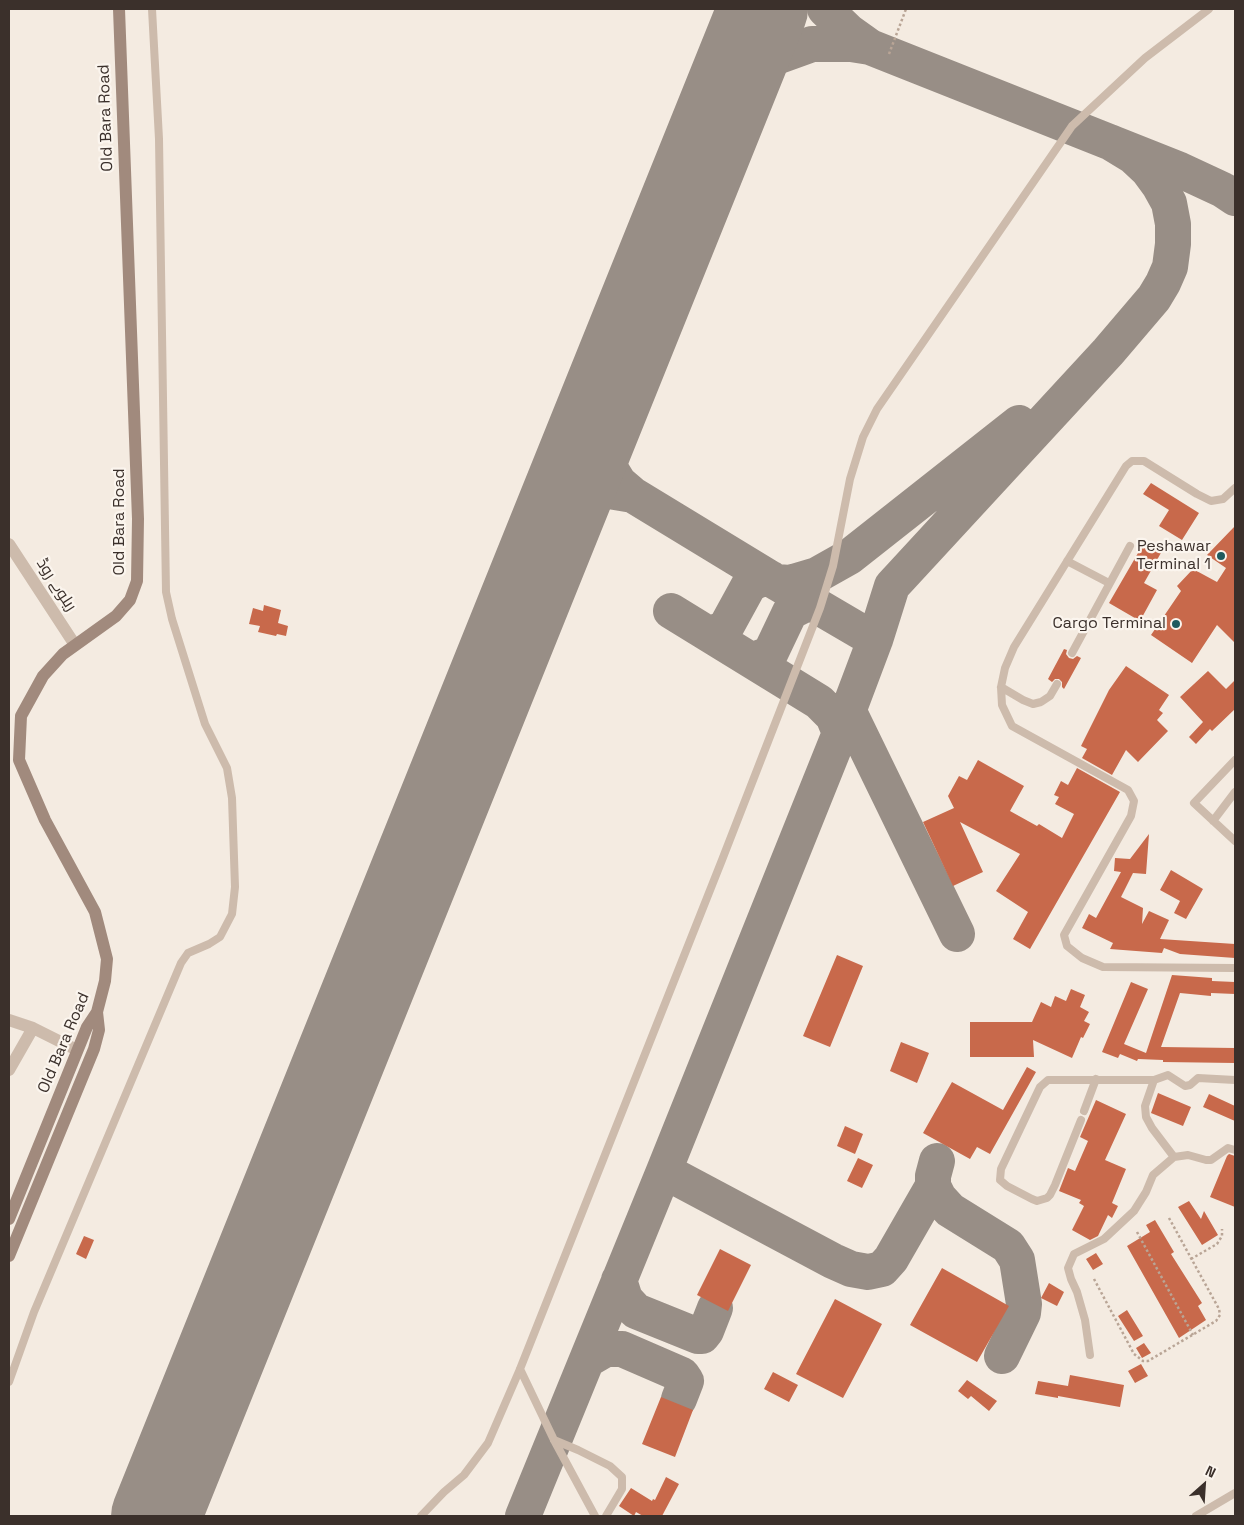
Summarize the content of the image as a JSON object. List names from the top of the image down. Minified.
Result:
{"streets":{"street":["Old Bara Road","ریلوے روڈ"]},"crossings":[["Old Bara Road","ریلوے روڈ"]],"places":["Peshawar Terminal 1","Cargo Terminal"],"north":"top right"}
